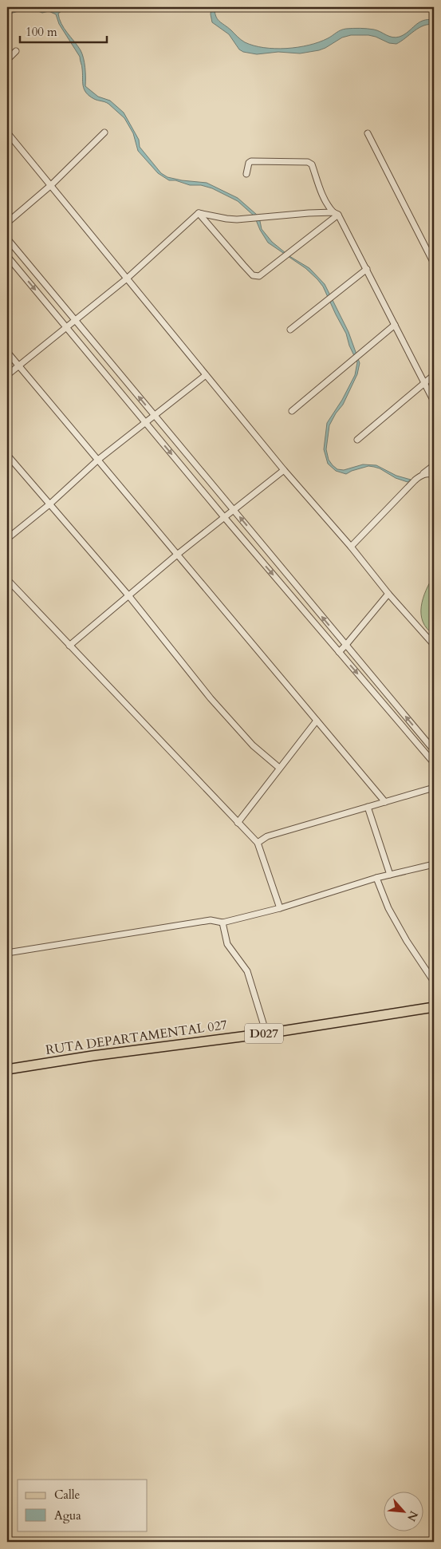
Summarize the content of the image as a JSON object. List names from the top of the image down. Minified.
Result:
{"streets":{"main road":["D027","RUTA DEPARTAMENTAL 027"]},"legend":["Calle","Agua"],"scale_bar":"100 m","north":"bottom right"}
